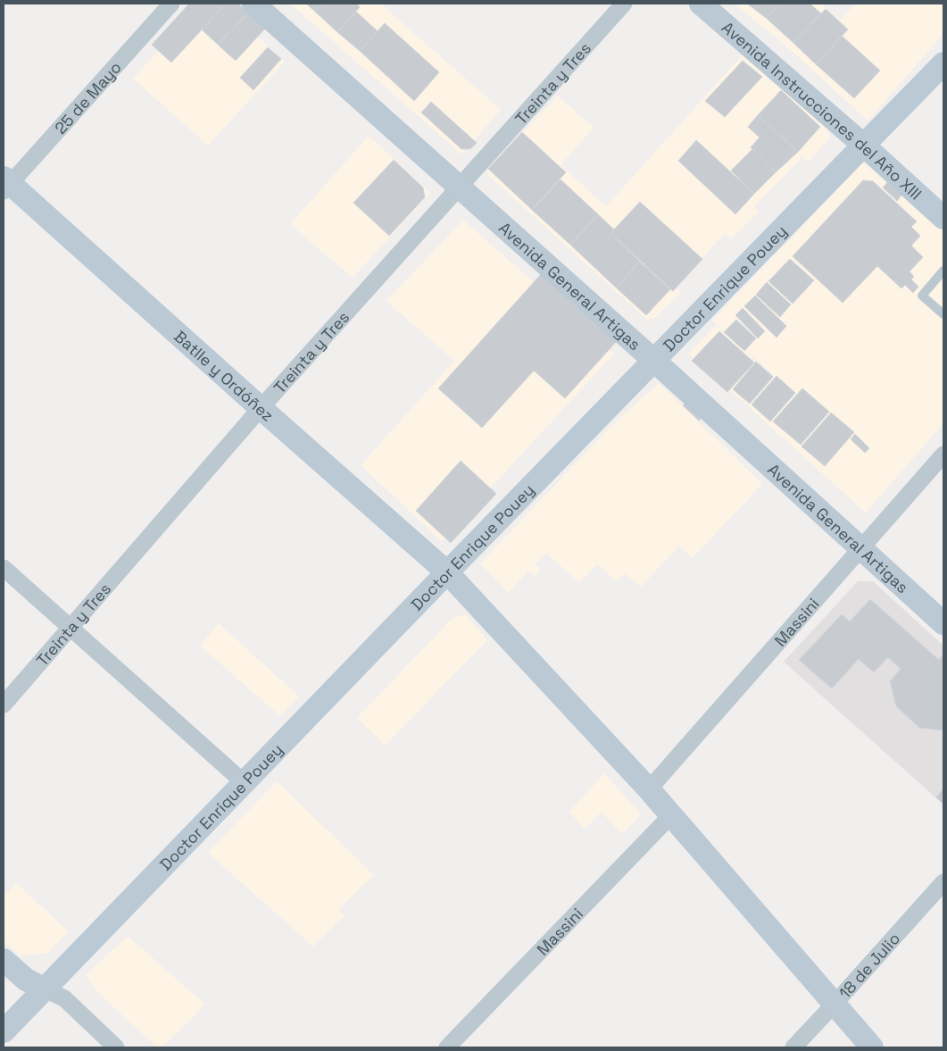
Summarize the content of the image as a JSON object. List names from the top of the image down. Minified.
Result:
{"streets":{"street":["Treinta y Tres","25 de Mayo","Avenida Instrucciones del Año XIII","Avenida General Artigas","Doctor Enrique Pouey","Batlle y Ordóñez","Massini","18 de Julio"]},"crossings":[["Treinta y Tres","Avenida General Artigas"],["Treinta y Tres","Batlle y Ordóñez"],["25 de Mayo","Batlle y Ordóñez"],["Avenida Instrucciones del Año XIII","Doctor Enrique Pouey"],["Avenida General Artigas","Doctor Enrique Pouey"],["Avenida General Artigas","Massini"],["Doctor Enrique Pouey","Batlle y Ordóñez"],["Batlle y Ordóñez","Massini"],["Batlle y Ordóñez","18 de Julio"]]}
